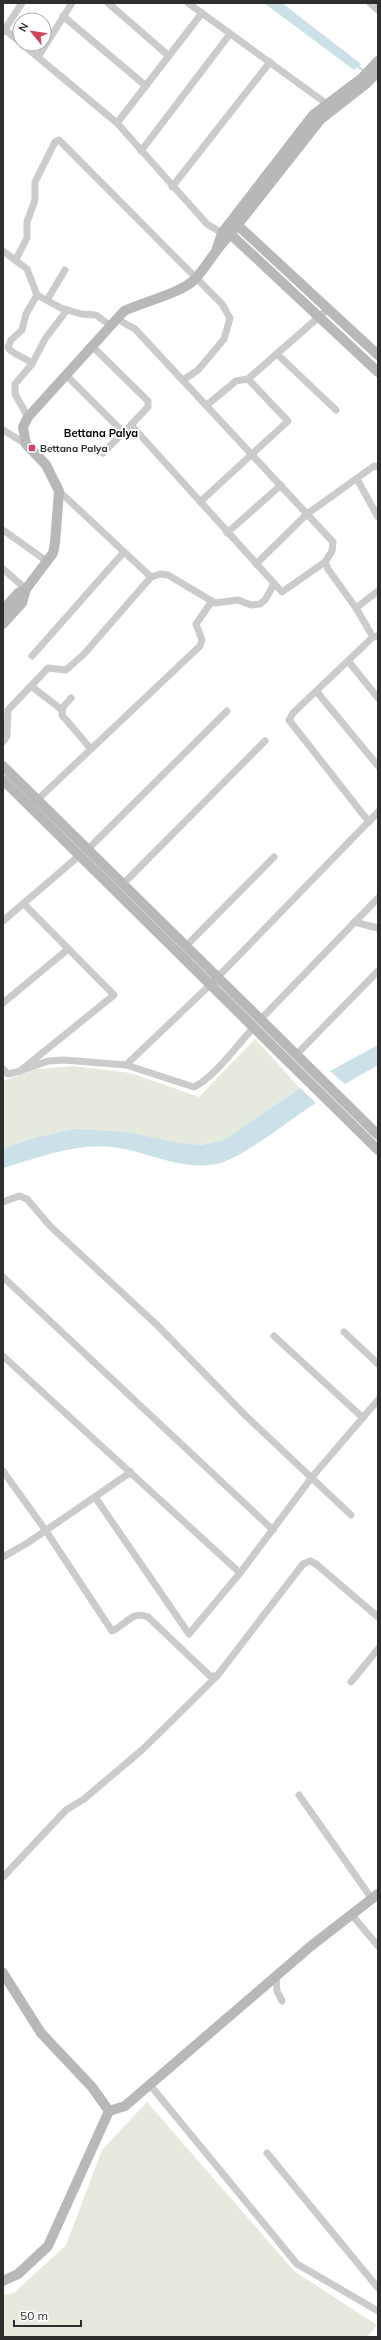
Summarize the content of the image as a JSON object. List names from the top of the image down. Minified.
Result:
{"districts":["Bettana Palya"],"places":{"transit":["Bettana Palya"]},"scale_bar":"50 m","north":"top left"}
